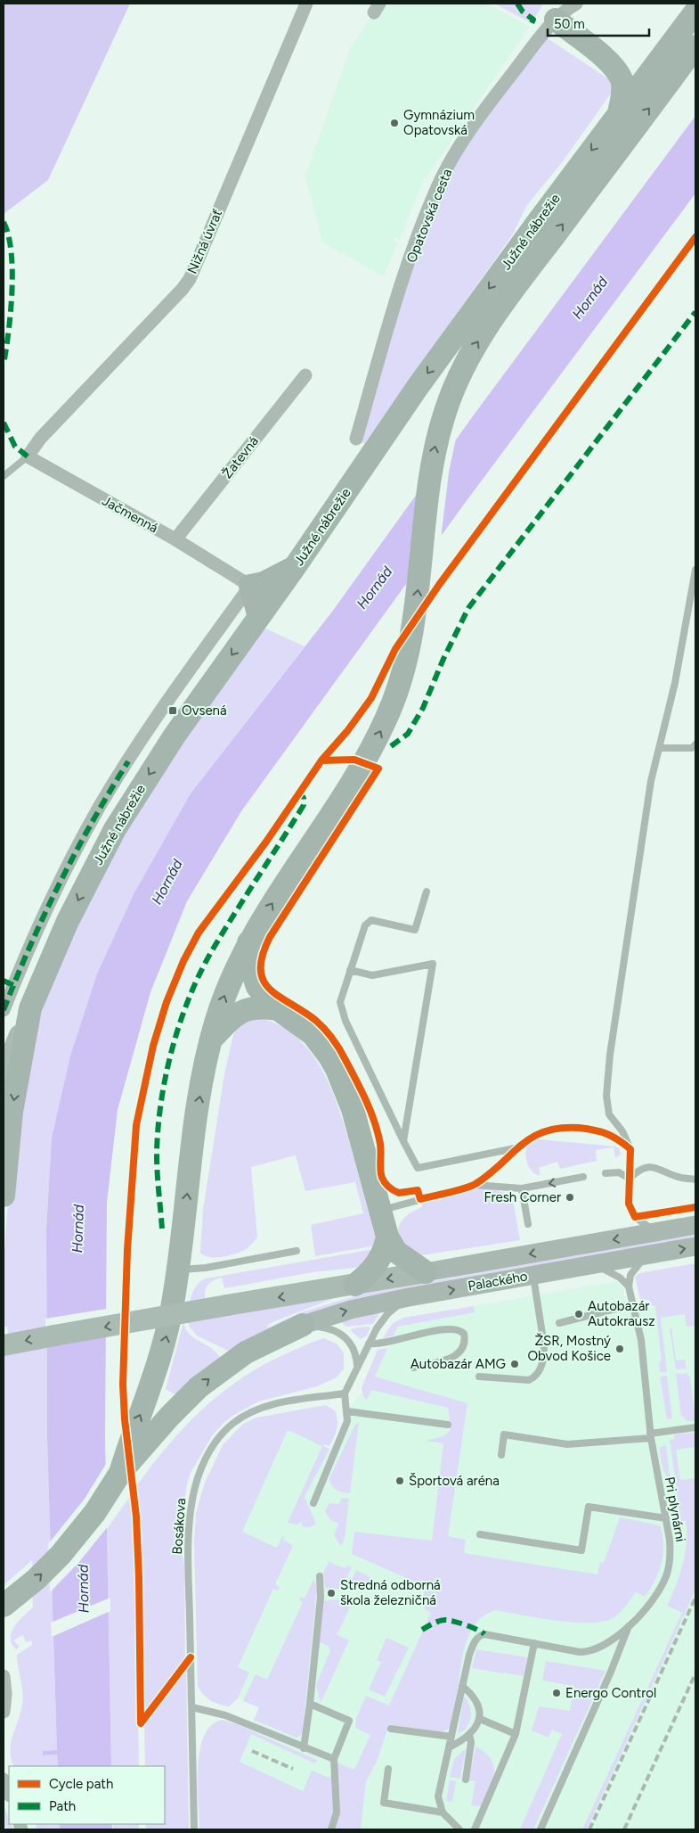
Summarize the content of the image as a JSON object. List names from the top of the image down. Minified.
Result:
{"streets":{"highway":["Južné nábrežie"],"street":["Opatovská cesta","Nižná úvrať","Žatevná","Jačmenná","Palackého"],"lane":["Pri plynárni","Bosákova"]},"crossings":[["Južné nábrežie","Jačmenná"],["Nižná úvrať","Jačmenná"],["Žatevná","Jačmenná"]],"water":["Hornád"],"places":{"other":["Gymnázium Opatovská","Fresh Corner","Autobazár Autokrausz","ŽSR, Mostný Obvod Košice","Autobazár AMG","Športová aréna","Stredná odborná škola železničná","Energo Control"],"transit":["Ovsená"]},"legend":["Cycle path","Path"],"scale_bar":"50 m"}
